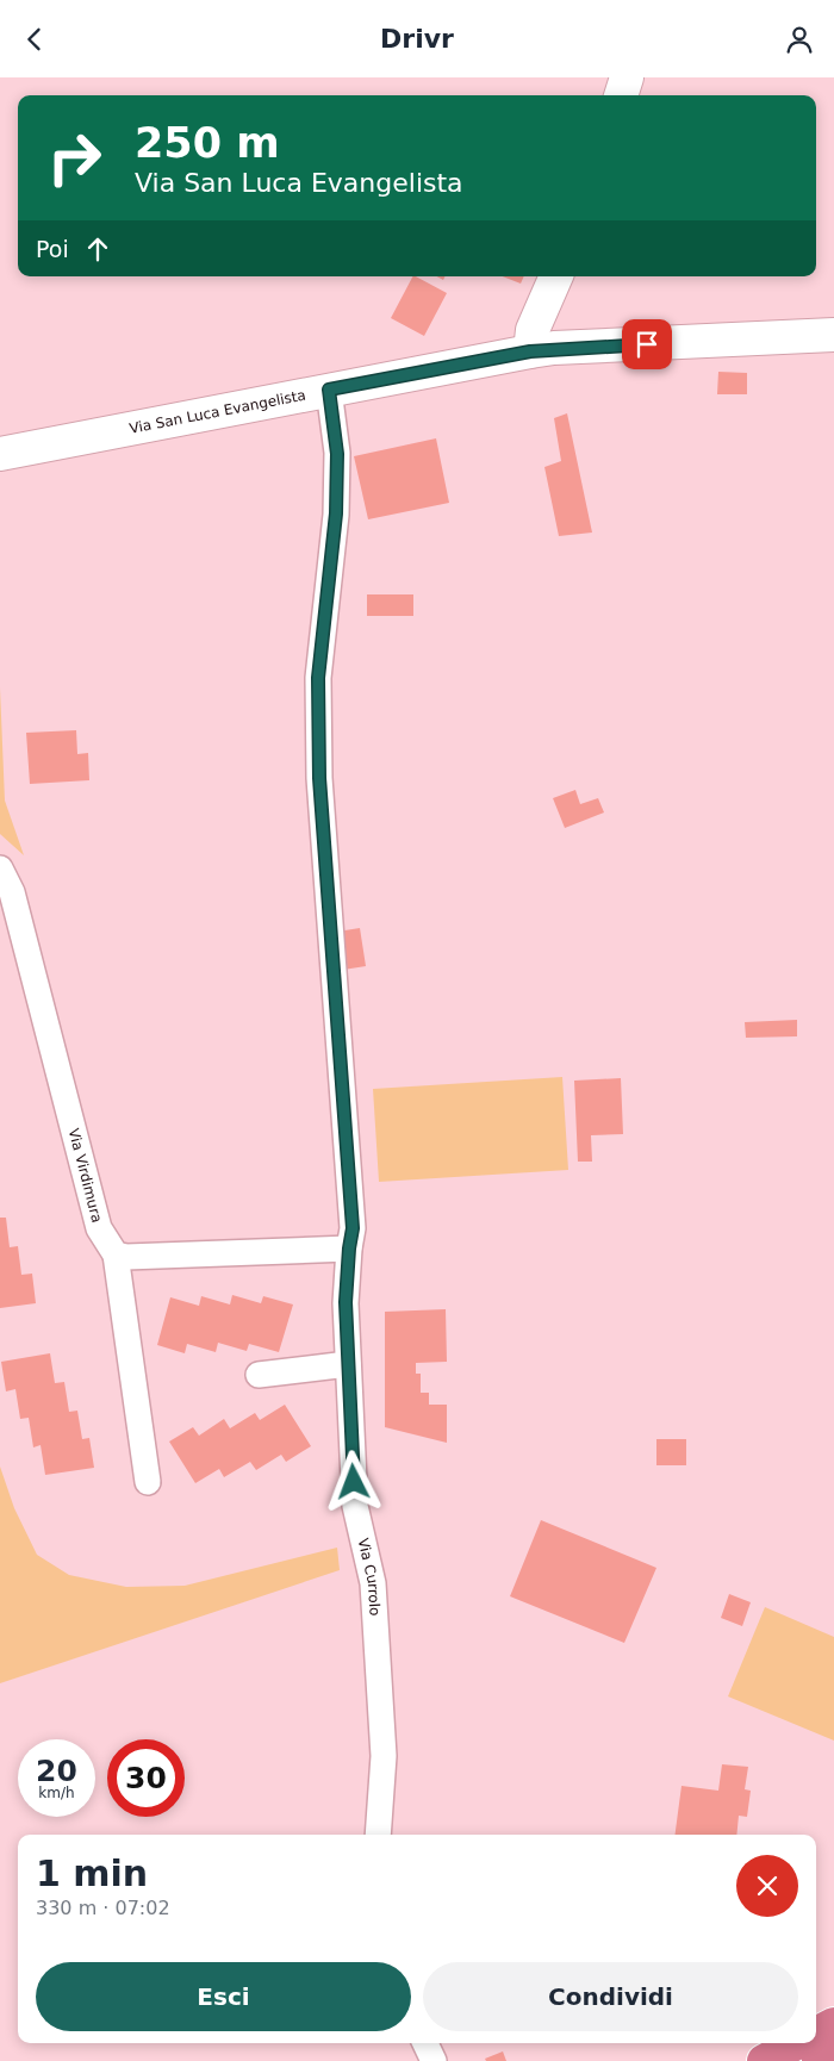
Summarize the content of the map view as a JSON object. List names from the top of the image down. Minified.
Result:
{"streets":{"main road":["Via San Luca Evangelista"],"street":["Via Virdimura","Via Currolo"]},"crossings":[["Via San Luca Evangelista","Via Currolo"]],"page":{"header":"Drivr","turn":["250 m","Via San Luca Evangelista"],"then":"Poi","speed":"20 km/h","limit":"30","heading":["1 min","330 m · 07:02"],"buttons":["Esci","Condividi"]}}
